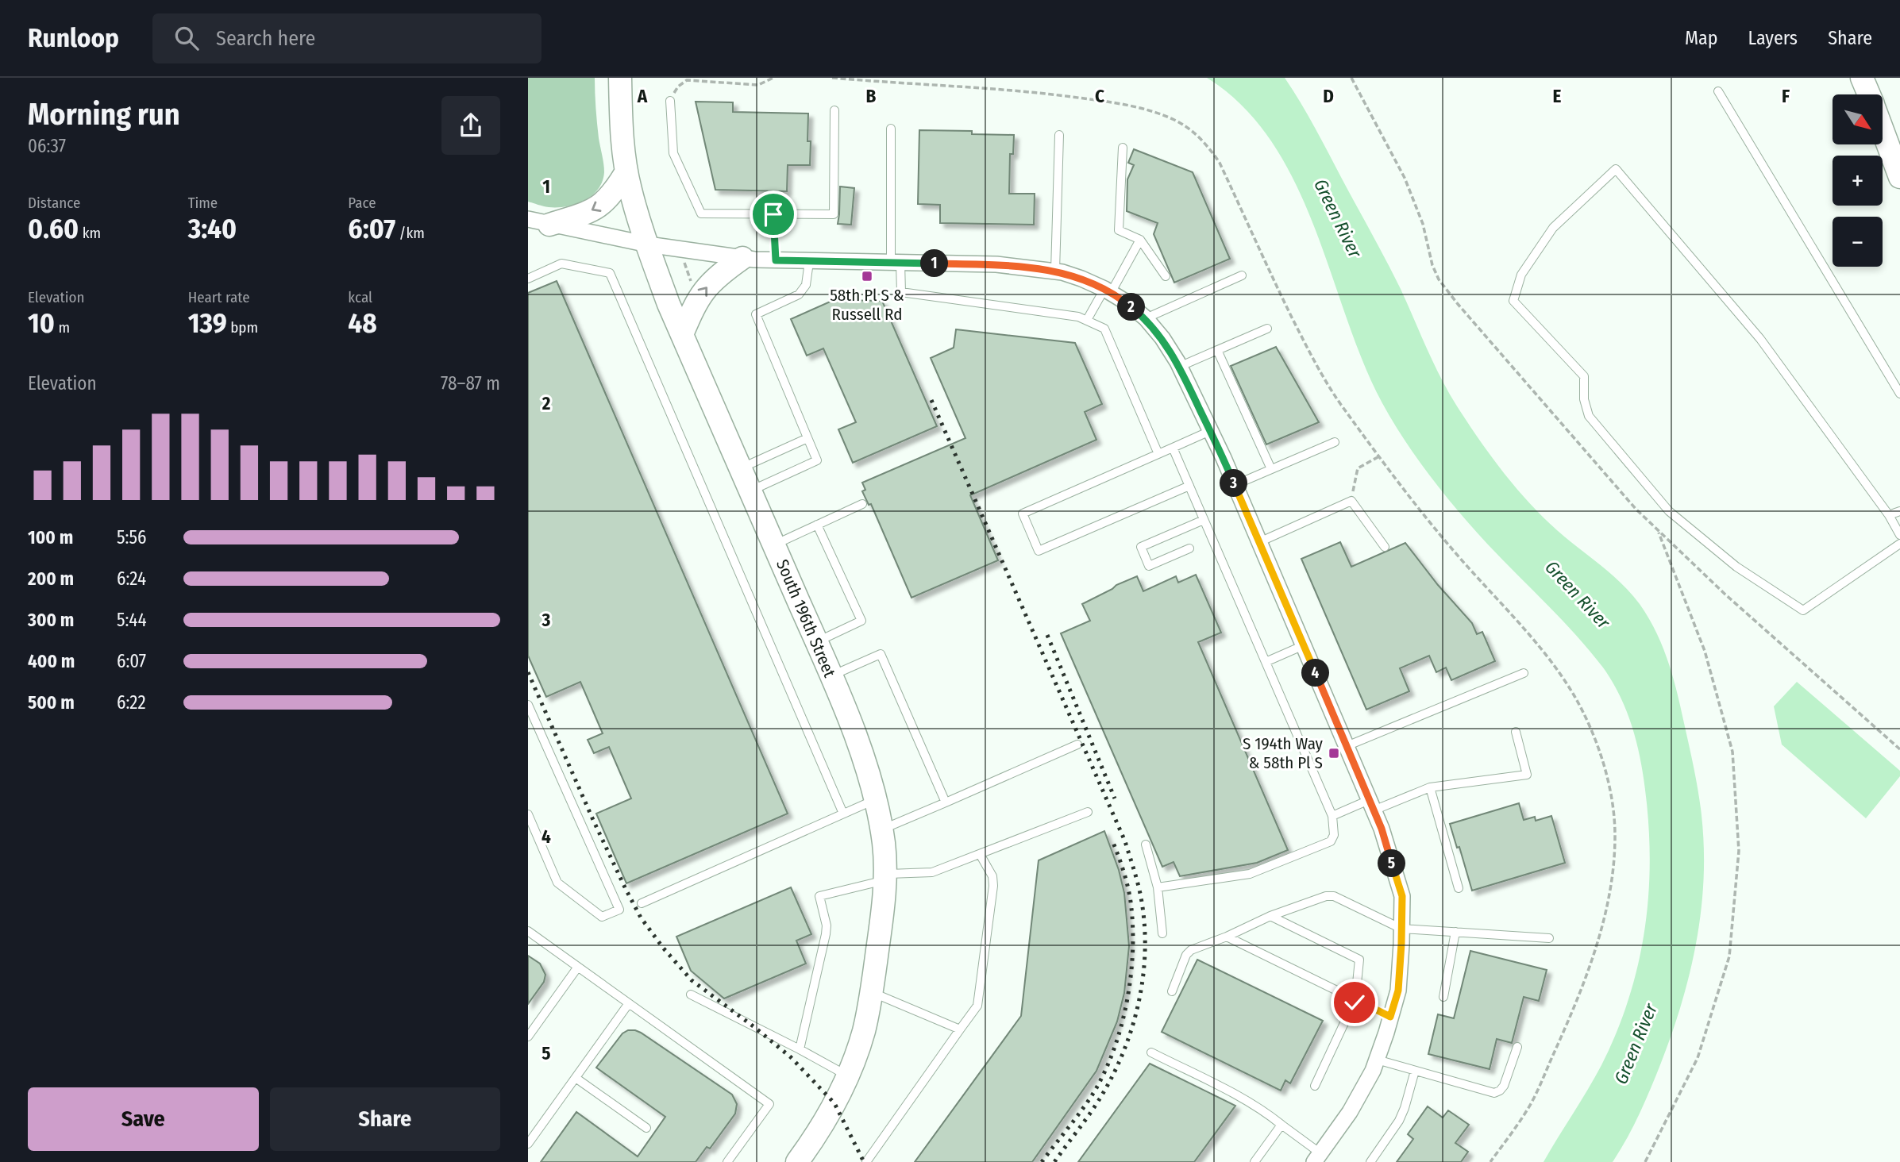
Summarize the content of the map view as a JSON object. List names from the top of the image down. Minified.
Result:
{"streets":{"main road":["South 196th Street"]},"water":["Green River"],"places":{"transit":["58th Pl S & Russell Rd","S 194th Way & 58th Pl S"]},"north":"bottom right","page":{"header":"Runloop","search":"Search here","nav":["Map","Layers","Share"],"heading":["Morning run","06:37"],"map_buttons":["+","−"],"stats":[["Distance","0.60 km"],["Time","3:40"],["Pace","6:07 /km"],["Elevation","10 m"],["Heart rate","139 bpm"],["kcal","48"]],"pins":["1","2","3","4","5"],"chart":["Elevation","78–87 m"],"list":[{"name":"100 m","note":"5:56"},{"name":"200 m","note":"6:24"},{"name":"300 m","note":"5:44"},{"name":"400 m","note":"6:07"},{"name":"500 m","note":"6:22"}],"buttons":["Save","Share"]},"grid":{"columns":["A","B","C","D","E","F"],"rows":["1","2","3","4","5"]}}
